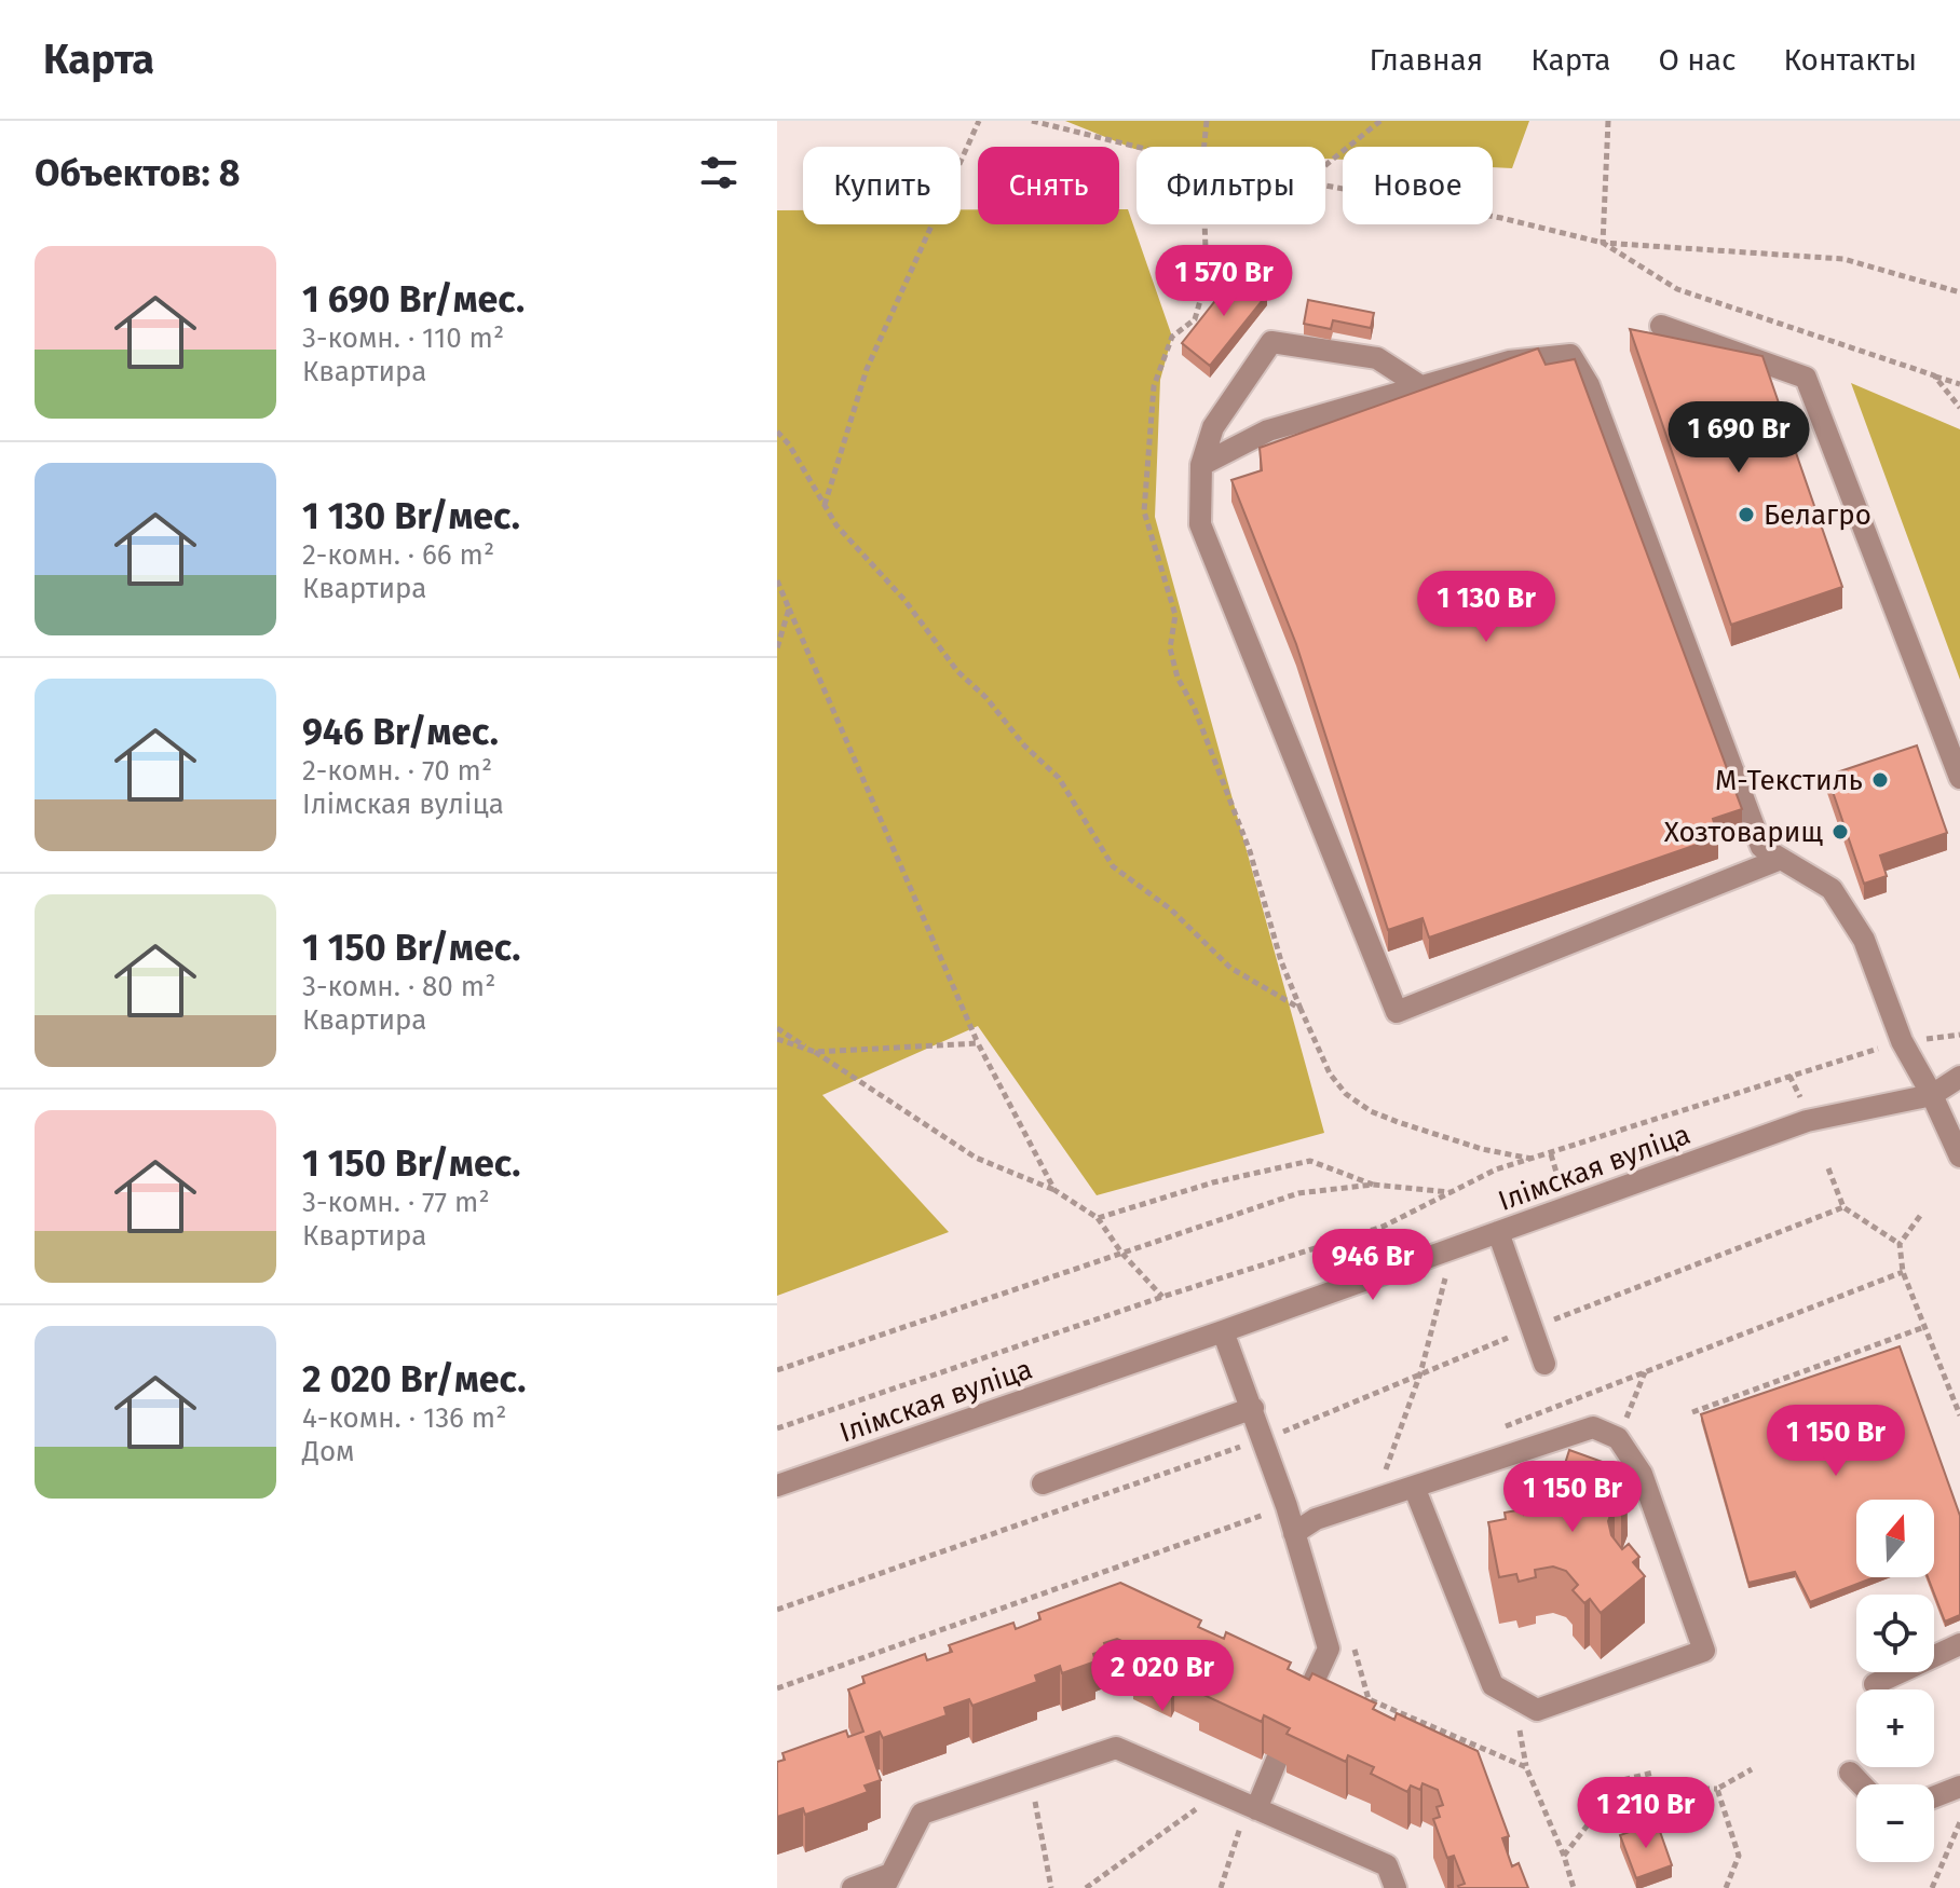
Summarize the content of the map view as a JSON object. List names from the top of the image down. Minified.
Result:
{"streets":{"street":["Ілімская вуліца"]},"places":["Белагро","М-Текстиль","Хозтоварищ"],"north":"top","page":{"header":"Карта","nav":["Главная","Карта","О нас","Контакты"],"heading":"Объектов: 8","chip":["Купить","Снять","Фильтры","Новое"],"list":[{"name":"1 690 Br/мес.","note":"3-комн. · 110 m² · Квартира"},{"name":"1 130 Br/мес.","note":"2-комн. · 66 m² · Квартира"},{"name":"946 Br/мес.","note":"2-комн. · 70 m² · Ілімская вуліца"},{"name":"1 150 Br/мес.","note":"3-комн. · 80 m² · Квартира"},{"name":"1 150 Br/мес.","note":"3-комн. · 77 m² · Квартира"},{"name":"2 020 Br/мес.","note":"4-комн. · 136 m² · Дом"}],"price":["1 570 Br","1 690 Br","1 130 Br","946 Br","1 150 Br","1 150 Br","2 020 Br","1 210 Br"],"map_buttons":["+","−"]}}
